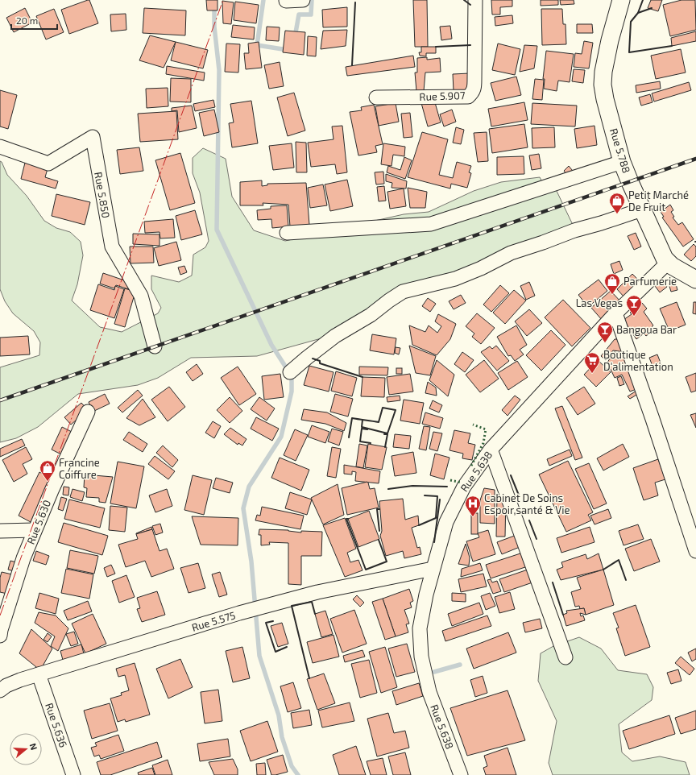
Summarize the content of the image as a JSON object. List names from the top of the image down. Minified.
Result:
{"streets":{"street":["Rue 5.907","Rue 5.788","Rue 5.850","Rue 5.638","Rue 5.630","Rue 5.575","Rue 5.636"]},"crossings":[["Rue 5.788","Rue 5.638"],["Rue 5.638","Rue 5.575"],["Rue 5.575","Rue 5.636"]],"places":{"shop":["Petit Marché De Fruit","Parfumerie","Francine Coiffure"],"bar":["Las Vegas","Bangoua Bar"],"supermarket":["Boutique D'alimentation"],"hospital":["Cabinet De Soins Espoir,santé & Vie"]},"scale_bar":"20 m","north":"right"}
